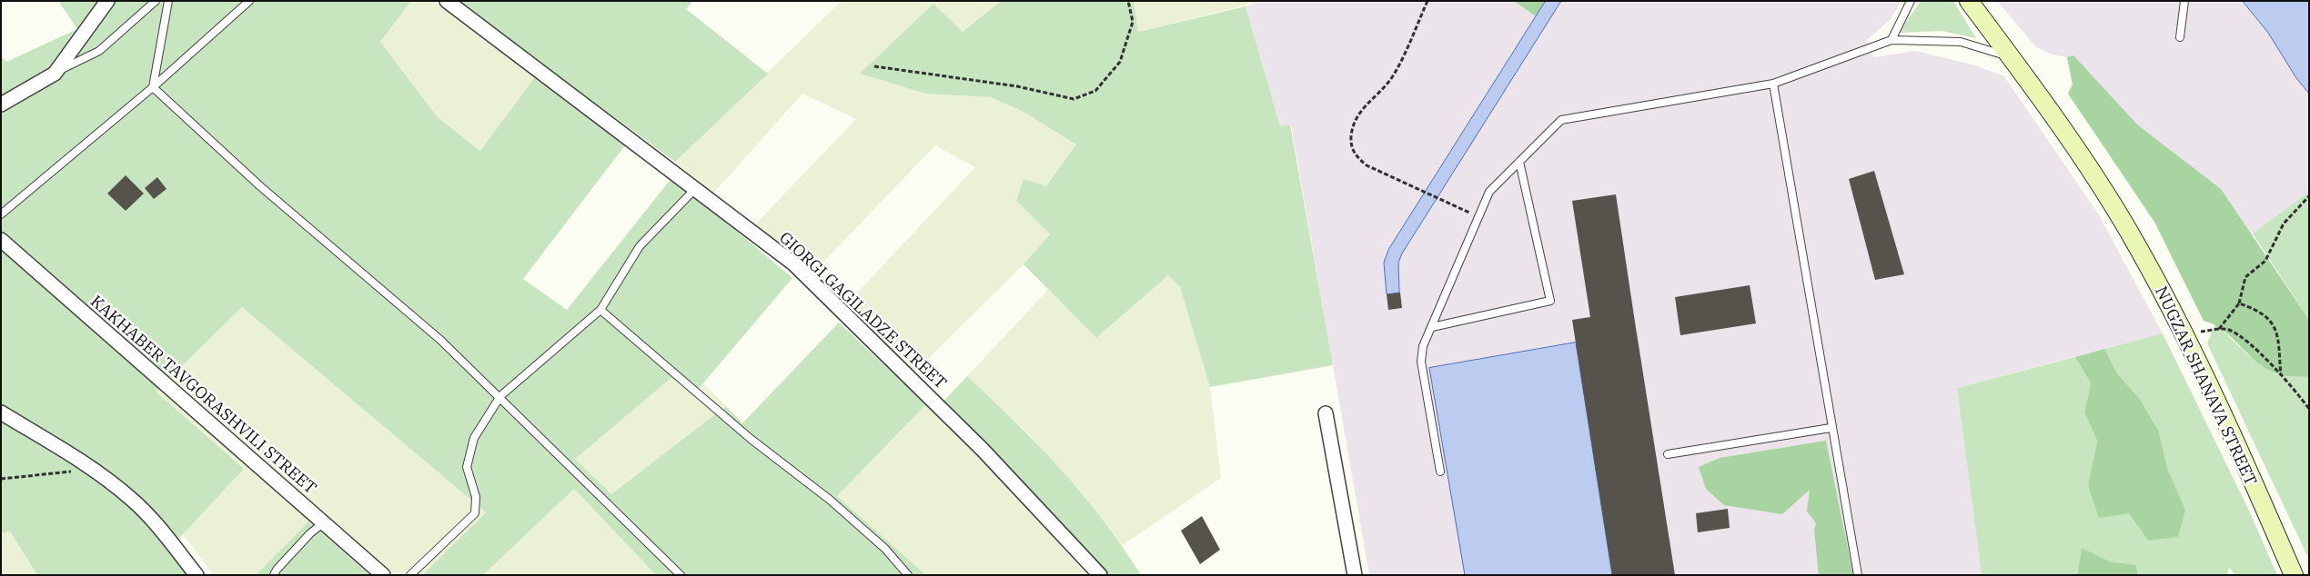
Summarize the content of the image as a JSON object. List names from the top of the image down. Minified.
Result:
{"streets":{"main road":["NUGZAR SHANAVA STREET"],"street":["GIORGI GAGILADZE STREET","KAKHABER TAVGORASHVILI STREET"]}}
